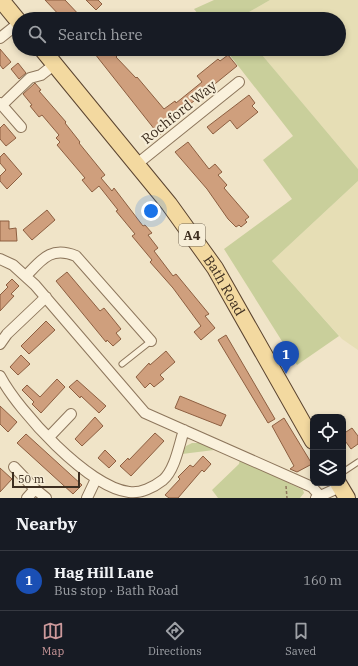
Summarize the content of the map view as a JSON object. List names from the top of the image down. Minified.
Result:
{"streets":{"main road":["A4","Bath Road"],"street":["Rochford Way"]},"crossings":[["Rochford Way","Bath Road"]],"scale_bar":"50 m","page":{"search":"Search here","pins":"1","scale":"50 m","heading":"Nearby","list":[{"mark":"1","name":"Hag Hill Lane","note":"Bus stop · Bath Road","value":"160 m"}],"nav":["Map","Directions","Saved"]}}
